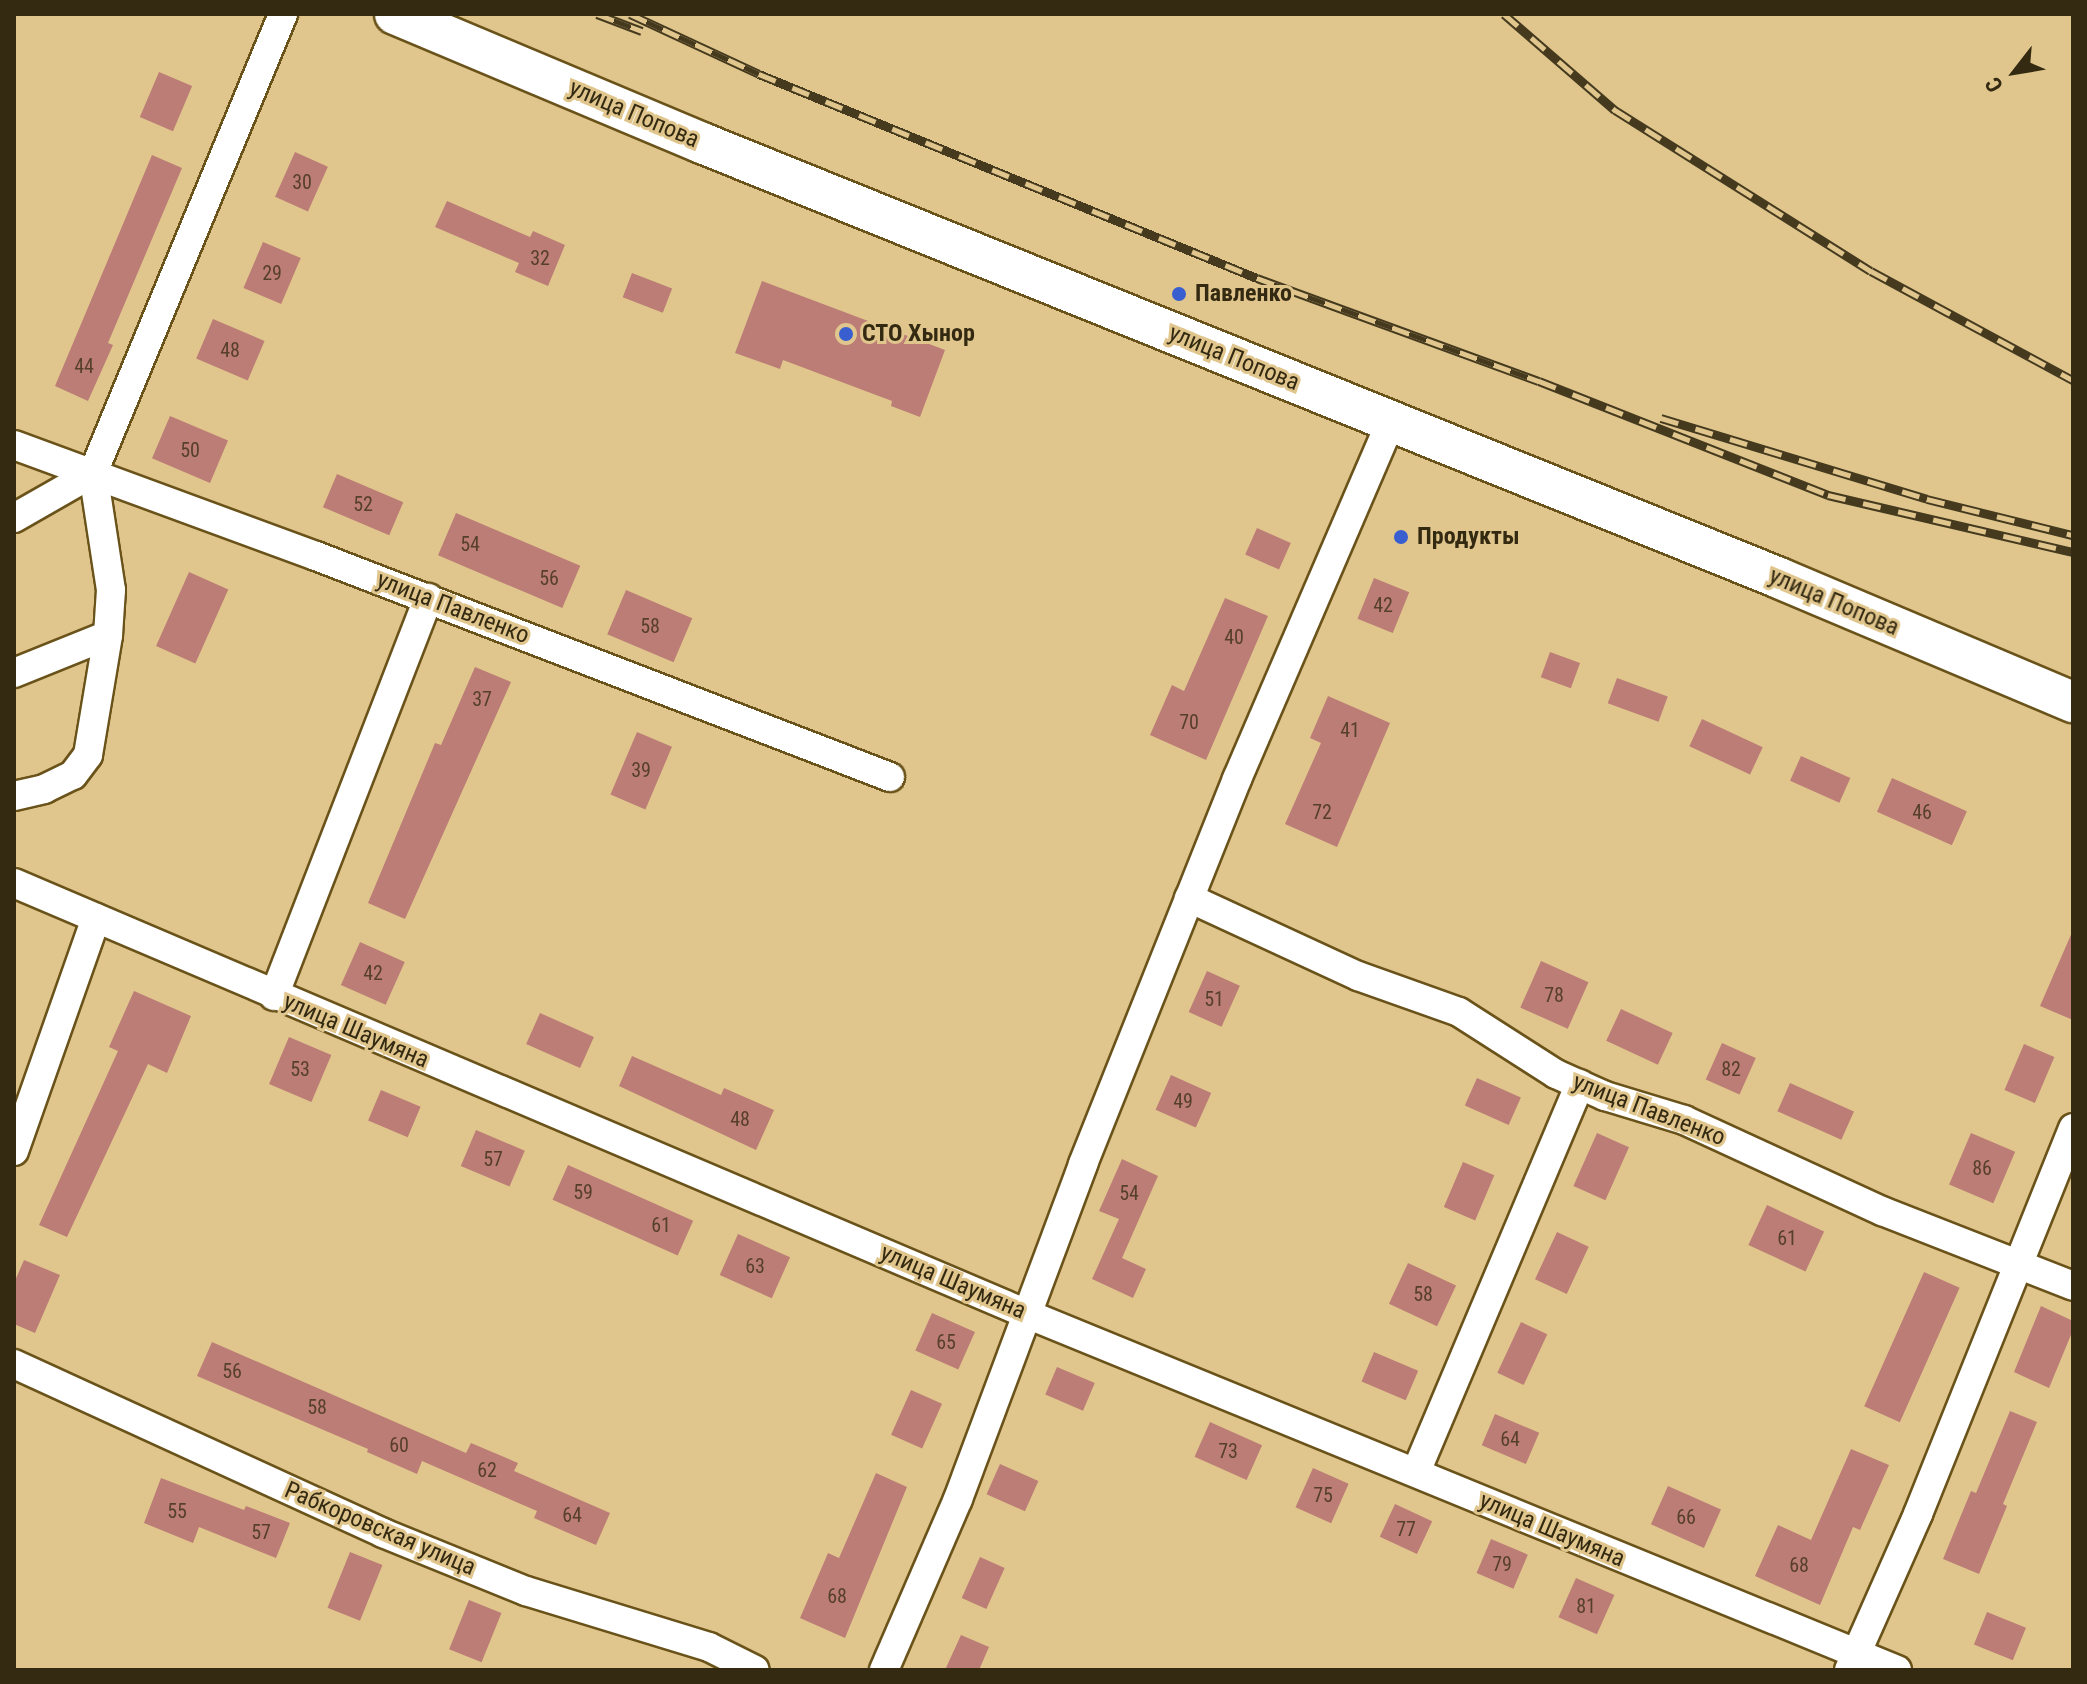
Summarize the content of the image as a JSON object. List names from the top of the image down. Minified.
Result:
{"streets":{"main road":["улица Попова"],"street":["улица Павленко","улица Шаумяна","Рабкоровская улица"]},"places":["Павленко","СТО Хынор","Продукты"],"house_numbers":["30","32","29","48","44","50","52","54","56","42","58","40","37","70","41","39","72","46","42","78","51","53","82","49","48","57","86","59","54","61","61","63","58","65","56","58","64","60","73","62","75","55","64","66","77","57","79","68","68","81"],"north":"bottom left"}
